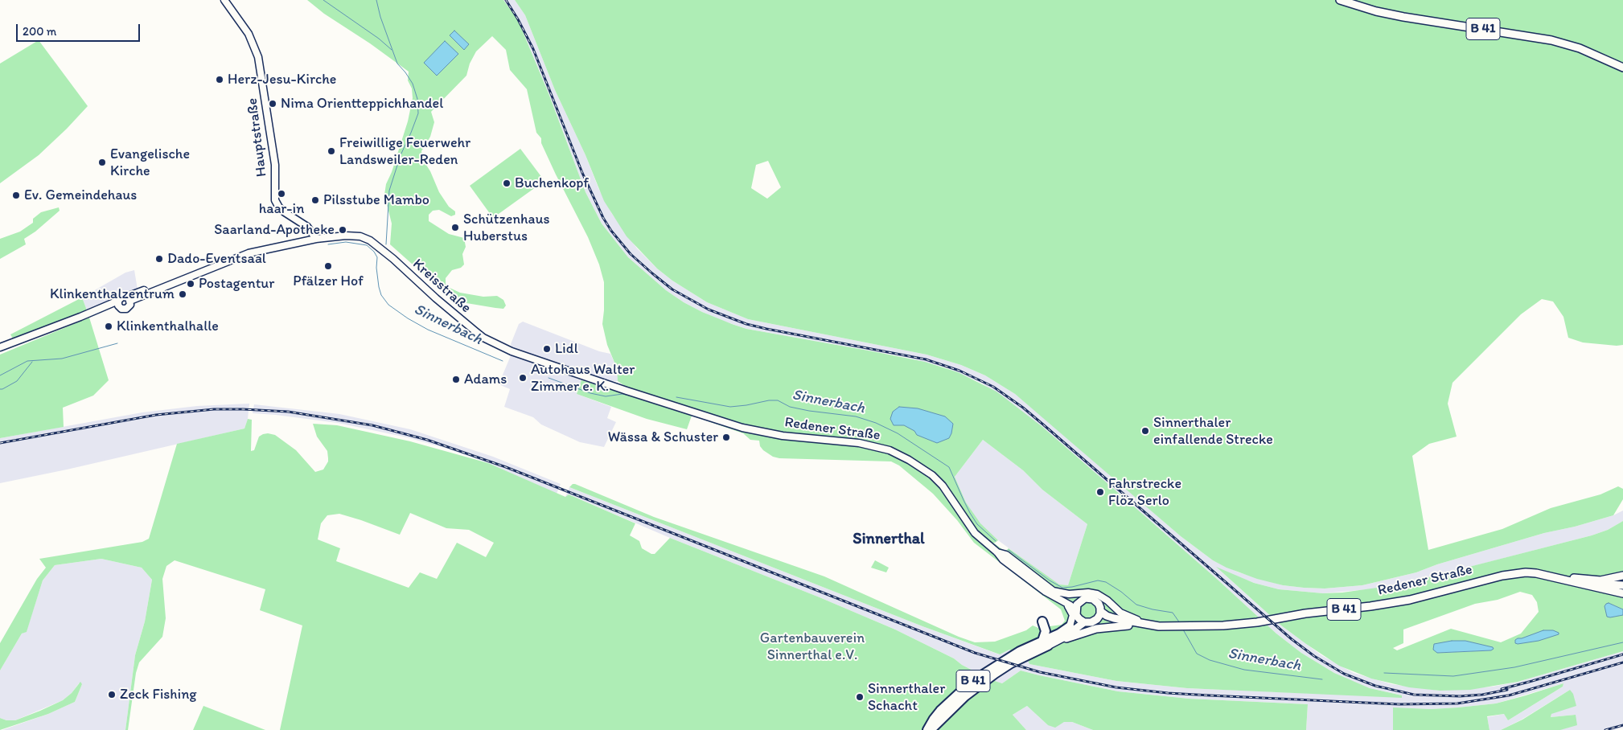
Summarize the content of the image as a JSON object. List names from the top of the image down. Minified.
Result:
{"streets":{"highway":["B 41"],"main road":["Hauptstraße","Kreisstraße","Redener Straße"]},"crossings":[["B 41","Redener Straße"],["Hauptstraße","Kreisstraße"],["Kreisstraße","Redener Straße"]],"districts":["Sinnerthal"],"water":["Sinnerbach"],"parks":["Gartenbauverein Sinnerthal e.V."],"places":["Herz-Jesu-Kirche","Nima Orientteppichhandel","Freiwillige Feuerwehr Landsweiler-Reden","Evangelische Kirche","Buchenkopf","haar-in","Ev. Gemeindehaus","Pilsstube Mambo","Schützenhaus Huberstus","Saarland-Apotheke","Dado-Eventsaal","Pfälzer Hof","Postagentur","Klinkenthalzentrum","Klinkenthalhalle","Lidl","Autohaus Walter Zimmer e. K.","Adams","Sinnerthaler einfallende Strecke","Wässa & Schuster","Fahrstrecke Flöz Serlo","Zeck Fishing","Sinnerthaler Schacht"],"scale_bar":"200 m"}
